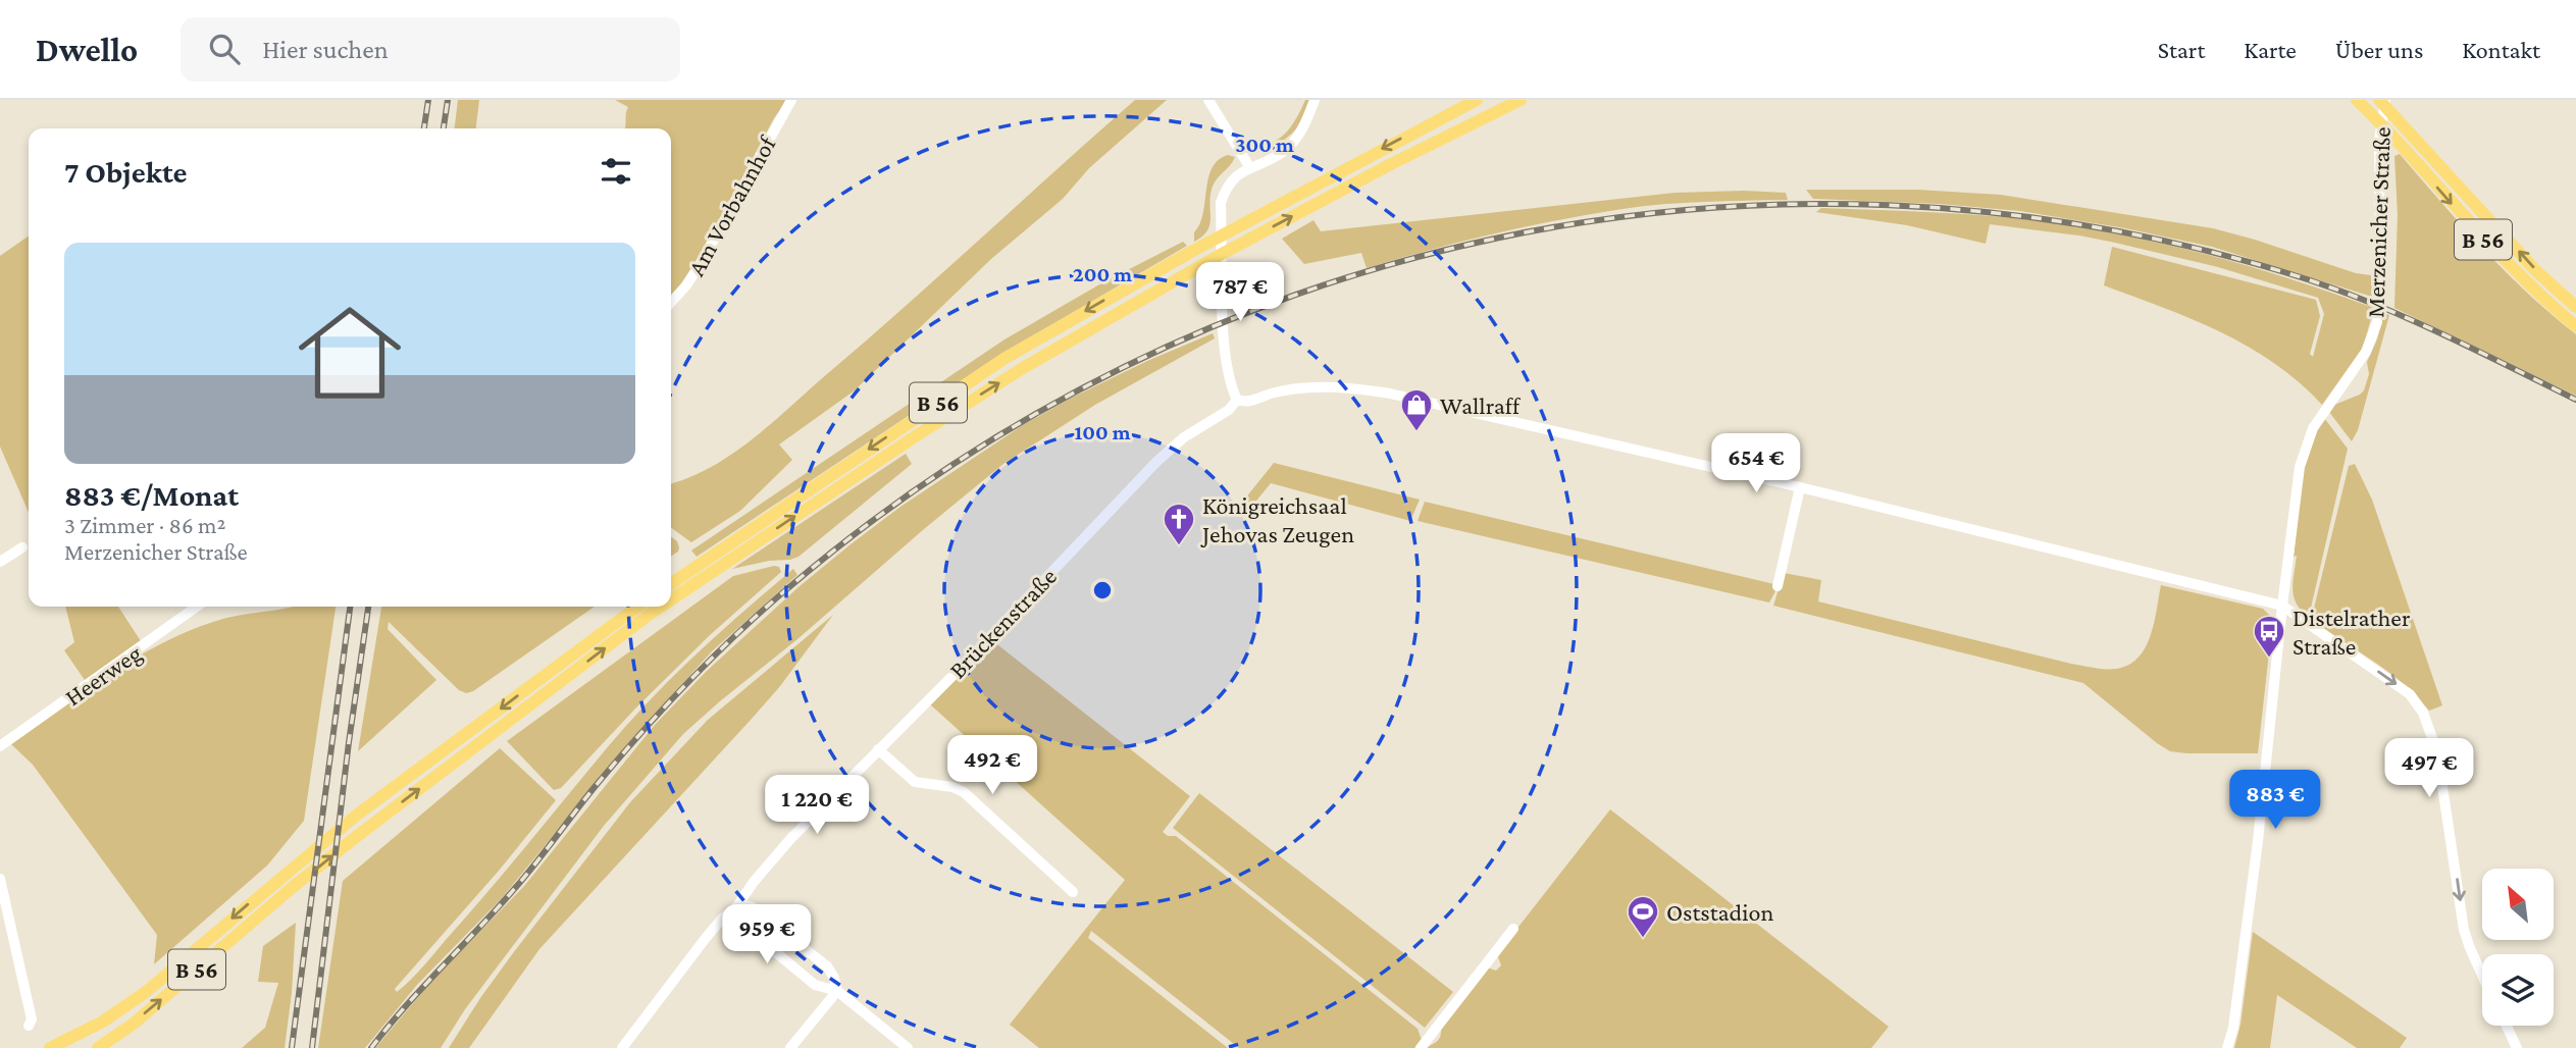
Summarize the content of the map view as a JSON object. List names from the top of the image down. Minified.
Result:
{"streets":{"main road":["B 56"],"street":["Am Vorbahnhof","Merzenicher Straße","Brückenstraße","Heerweg"]},"places":{"shop":["Wallraff"],"church":["Königreichsaal Jehovas Zeugen"],"bus stop":["Distelrather Straße"],"sports":["Oststadion"]},"north":"top left","page":{"header":"Dwello","search":"Hier suchen","nav":["Start","Karte","Über uns","Kontakt"],"heading":"7 Objekte","list":[{"name":"883 €/Monat","note":"3 Zimmer · 86 m² · Merzenicher Straße"}],"price":["787 €","654 €","492 €","497 €","883 €","1 220 €","959 €"]},"rings":["300 m","200 m","100 m"]}
